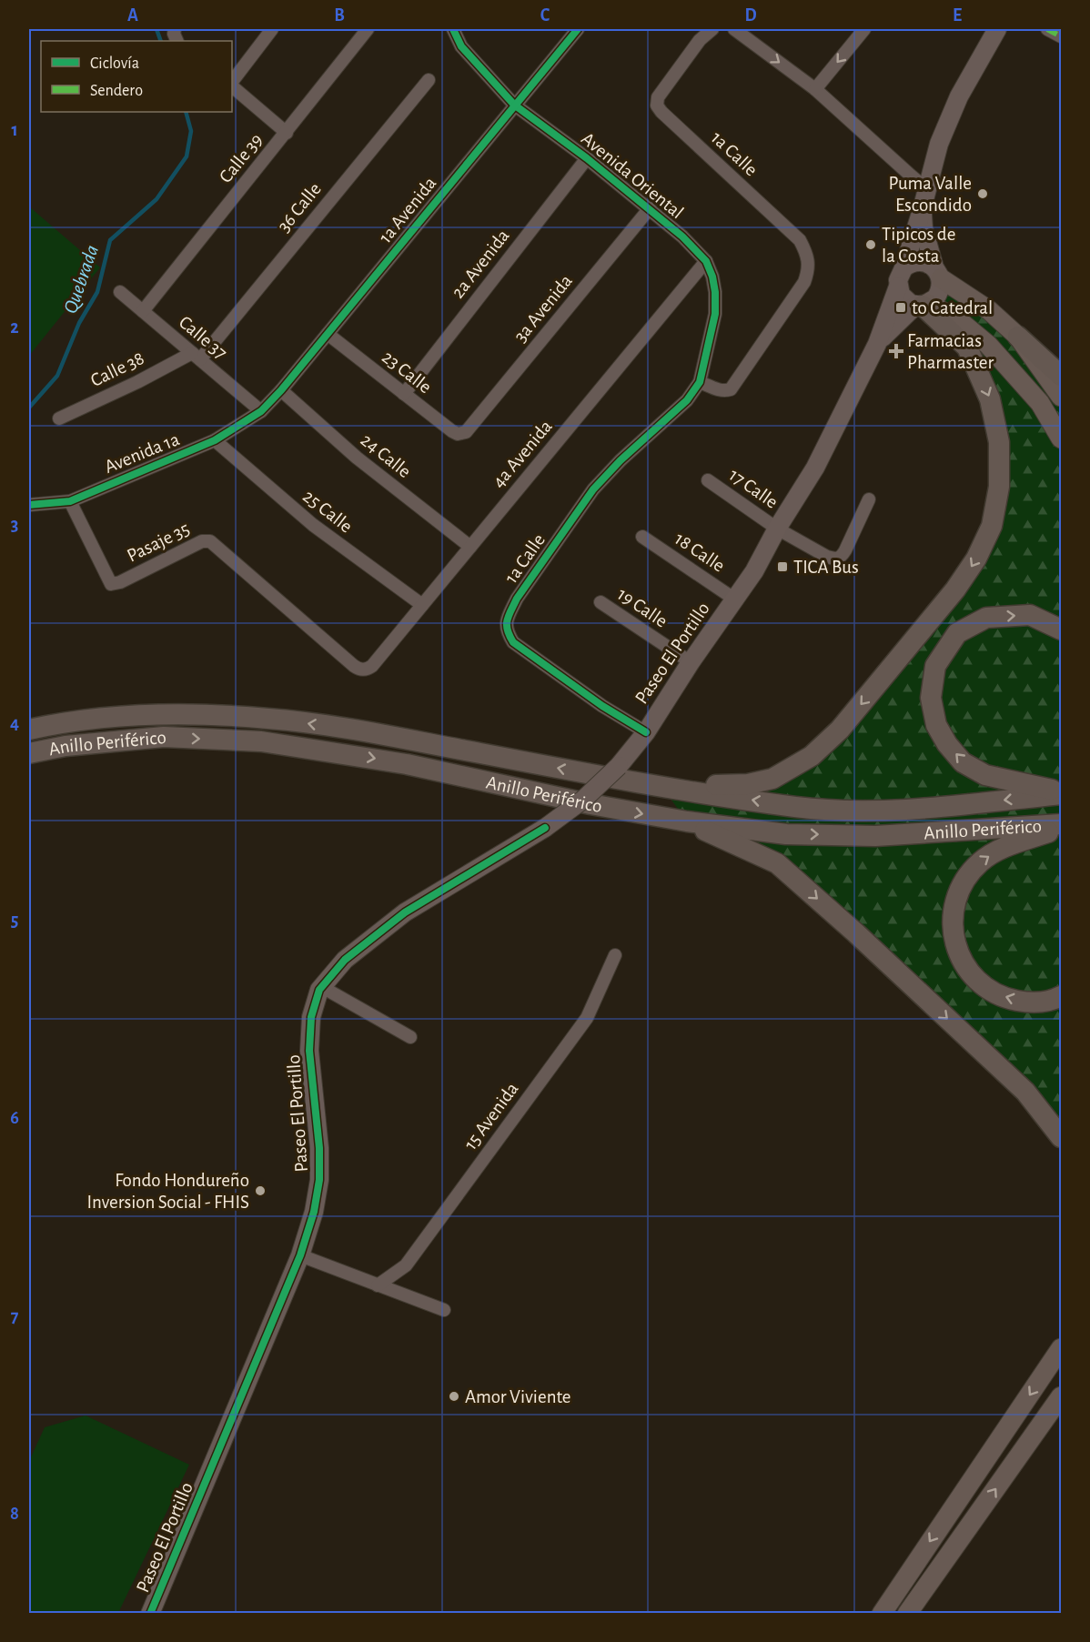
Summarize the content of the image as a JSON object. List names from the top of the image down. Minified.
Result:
{"streets":{"highway":["Anillo Periférico"],"main road":["Paseo El Portillo"],"street":["1a Calle","Calle 39","Avenida Oriental","36 Calle","1a Avenida","2a Avenida","3a Avenida","Calle 37","Calle 38","23 Calle","Avenida 1a","4a Avenida","24 Calle","17 Calle","25 Calle","Pasaje 35","18 Calle","19 Calle","15 Avenida"]},"crossings":[["1a Calle","Avenida Oriental"],["1a Calle","Paseo El Portillo"],["Calle 39","Calle 37"],["Avenida Oriental","1a Avenida"],["Avenida Oriental","2a Avenida"],["Avenida Oriental","3a Avenida"],["Avenida Oriental","4a Avenida"],["36 Calle","Calle 37"],["36 Calle","Calle 38"],["1a Avenida","Calle 37"],["1a Avenida","23 Calle"],["1a Avenida","Avenida 1a"],["1a Avenida","24 Calle"],["2a Avenida","23 Calle"],["3a Avenida","23 Calle"],["Calle 37","Calle 38"],["Calle 37","Avenida 1a"],["Avenida 1a","25 Calle"],["Avenida 1a","Pasaje 35"],["4a Avenida","24 Calle"],["4a Avenida","25 Calle"],["4a Avenida","Pasaje 35"],["17 Calle","Paseo El Portillo"],["18 Calle","Paseo El Portillo"],["19 Calle","Paseo El Portillo"]],"water":["Quebrada"],"places":{"other":["Puma Valle Escondido","Tipicos de la Costa","Fondo Hondureño Inversion Social - FHIS","Amor Viviente"],"transit":["to Catedral","TICA Bus"],"health":["Farmacias Pharmaster"]},"legend":["Ciclovía","Sendero"],"grid":{"columns":["A","B","C","D","E"],"rows":["1","2","3","4","5","6","7","8"]}}
